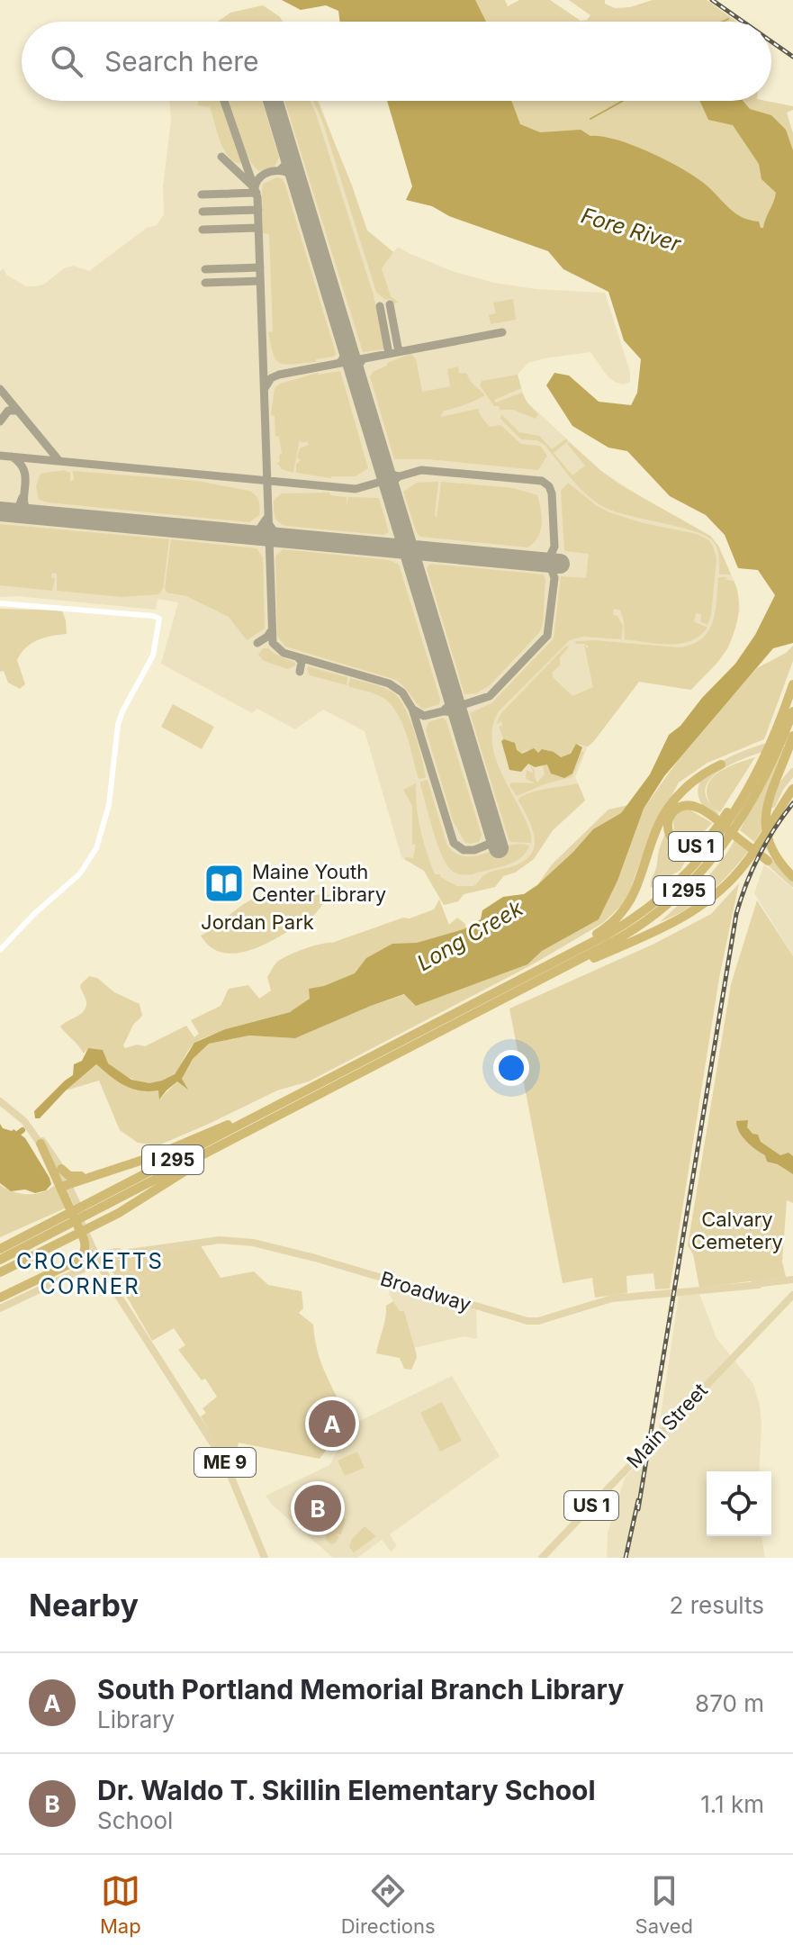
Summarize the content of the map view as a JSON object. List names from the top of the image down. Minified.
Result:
{"streets":{"highway":["US 1","I 295"],"main road":["Broadway","Main Street","ME 9"]},"crossings":[["US 1","I 295"],["Broadway","ME 9"]],"districts":["CROCKETTS CORNER"],"water":["Fore River","Long Creek"],"parks":["Jordan Park","Calvary Cemetery"],"places":{"library":["Maine Youth Center Library"]},"page":{"search":"Search here","pins":["A","B"],"heading":["Nearby","2 results"],"list":[{"mark":"A","name":"South Portland Memorial Branch Library","note":"Library","value":"870 m"},{"mark":"B","name":"Dr. Waldo T. Skillin Elementary School","note":"School","value":"1.1 km"}],"nav":["Map","Directions","Saved"]}}
